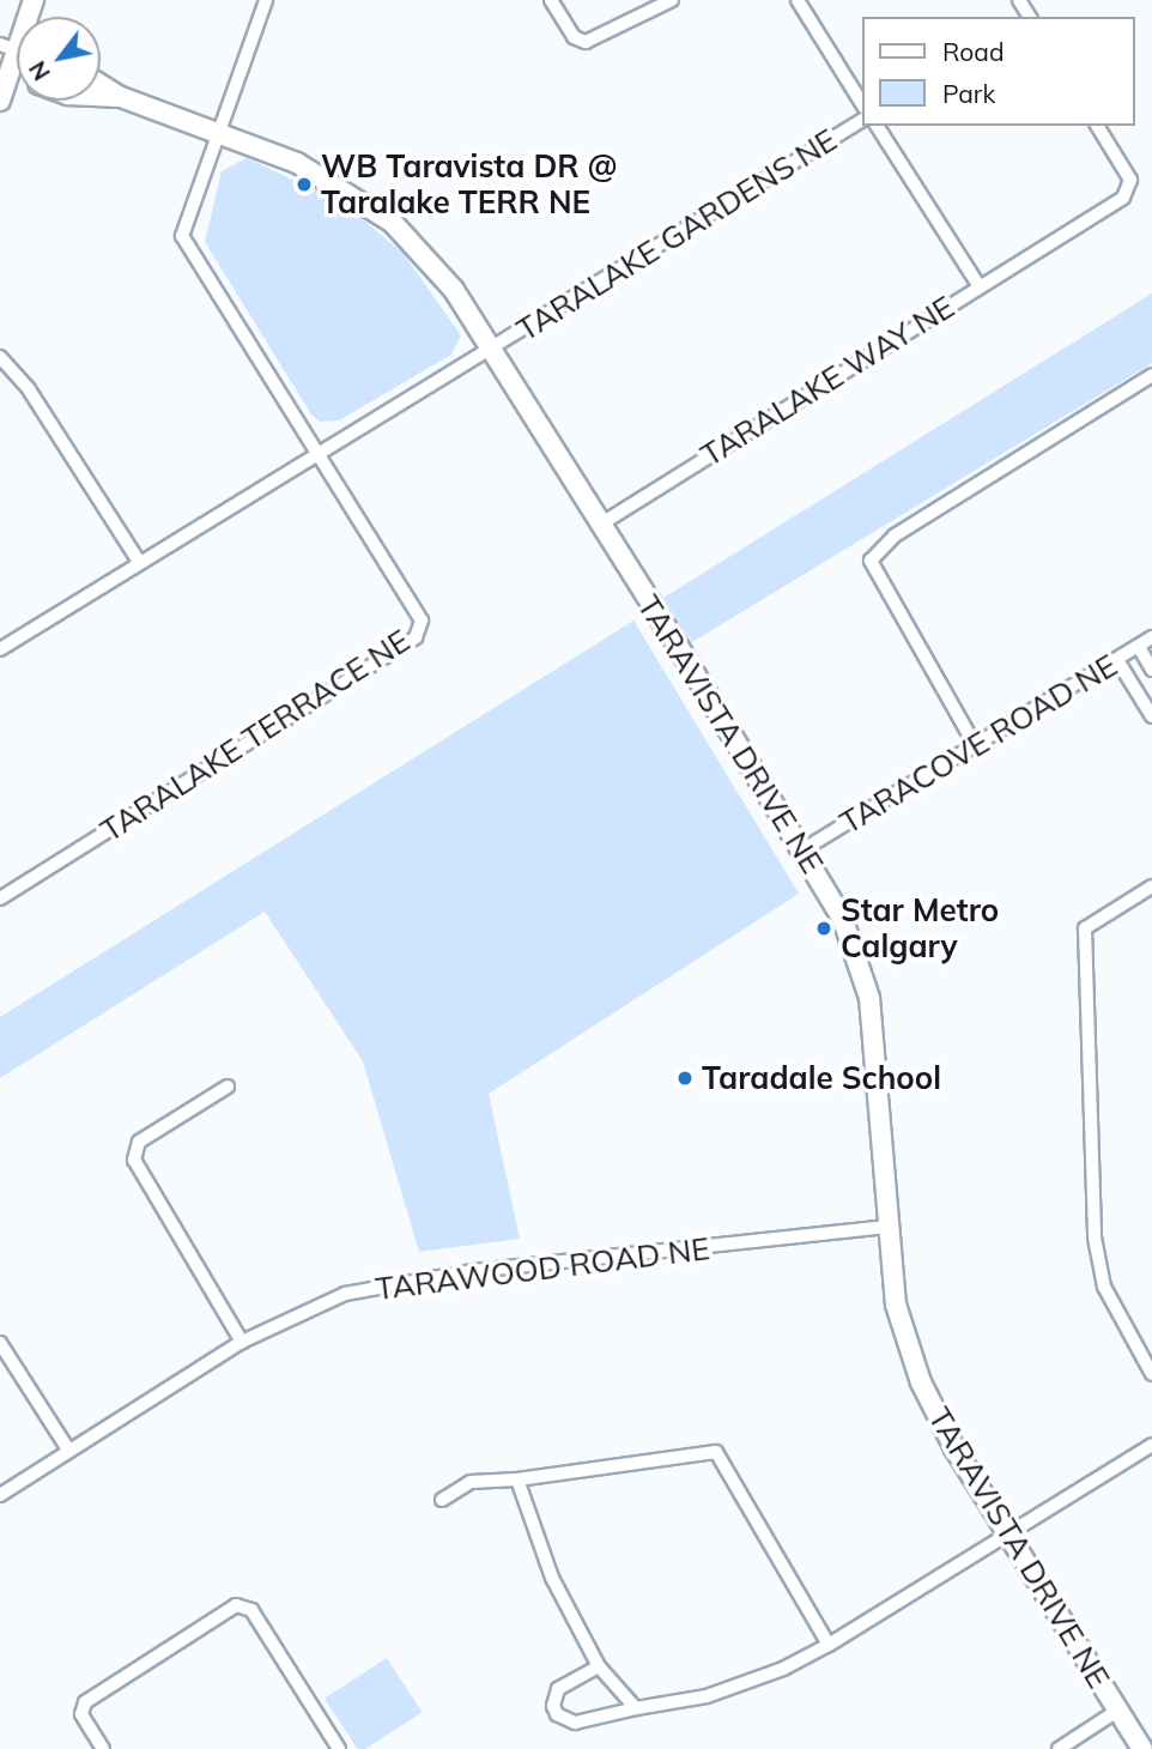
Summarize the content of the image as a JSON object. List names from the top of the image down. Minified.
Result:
{"streets":{"street":["TARALAKE GARDENS NE","TARALAKE WAY NE","TARAVISTA DRIVE NE","TARALAKE TERRACE NE","TARACOVE ROAD NE","TARAWOOD ROAD NE"]},"crossings":[["TARALAKE GARDENS NE","TARAVISTA DRIVE NE"],["TARALAKE WAY NE","TARAVISTA DRIVE NE"],["TARAVISTA DRIVE NE","TARALAKE TERRACE NE"],["TARAVISTA DRIVE NE","TARACOVE ROAD NE"],["TARAVISTA DRIVE NE","TARAWOOD ROAD NE"]],"places":["WB Taravista DR @ Taralake TERR NE","Star Metro Calgary","Taradale School"],"legend":["Road","Park"],"north":"bottom left"}
